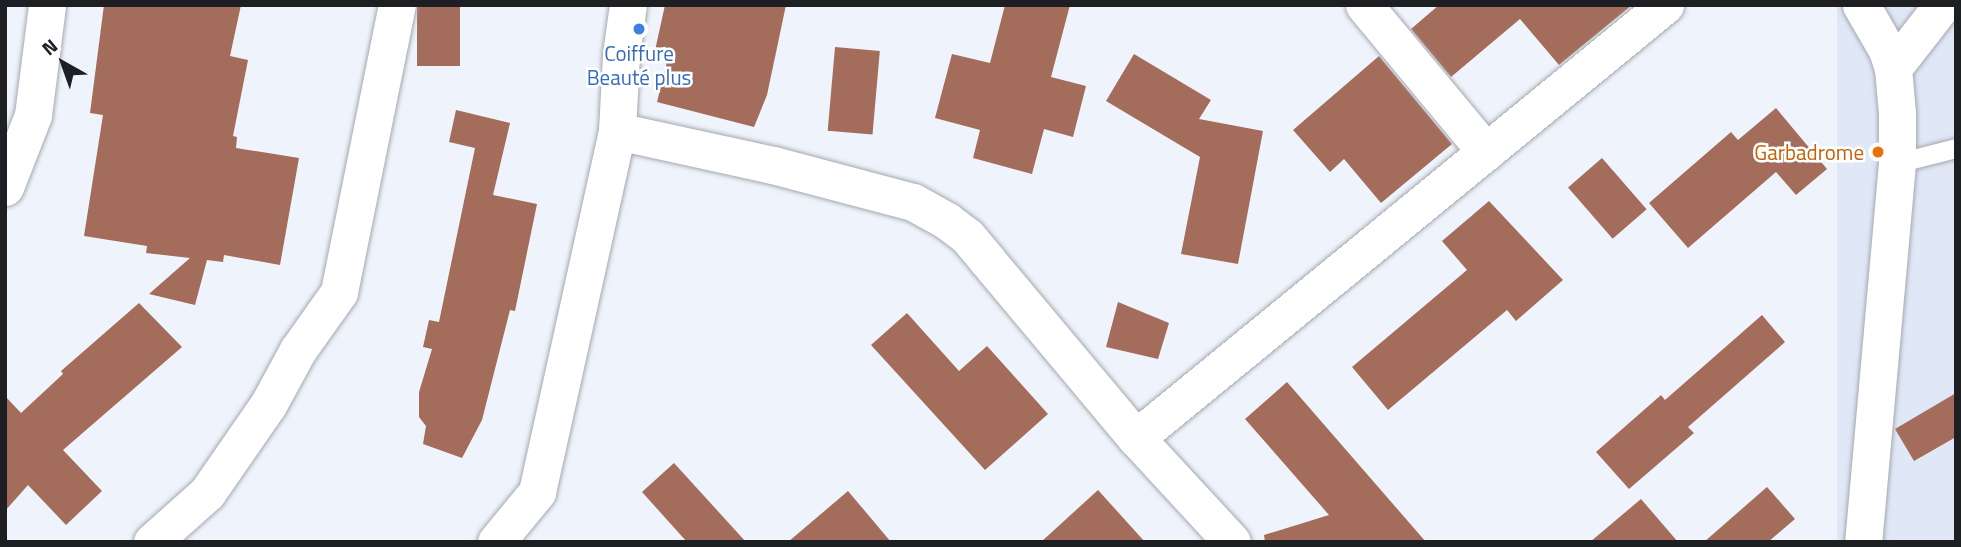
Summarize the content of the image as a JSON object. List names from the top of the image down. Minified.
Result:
{"places":["Coiffure Beauté plus","Garbadrome"],"north":"top left"}
